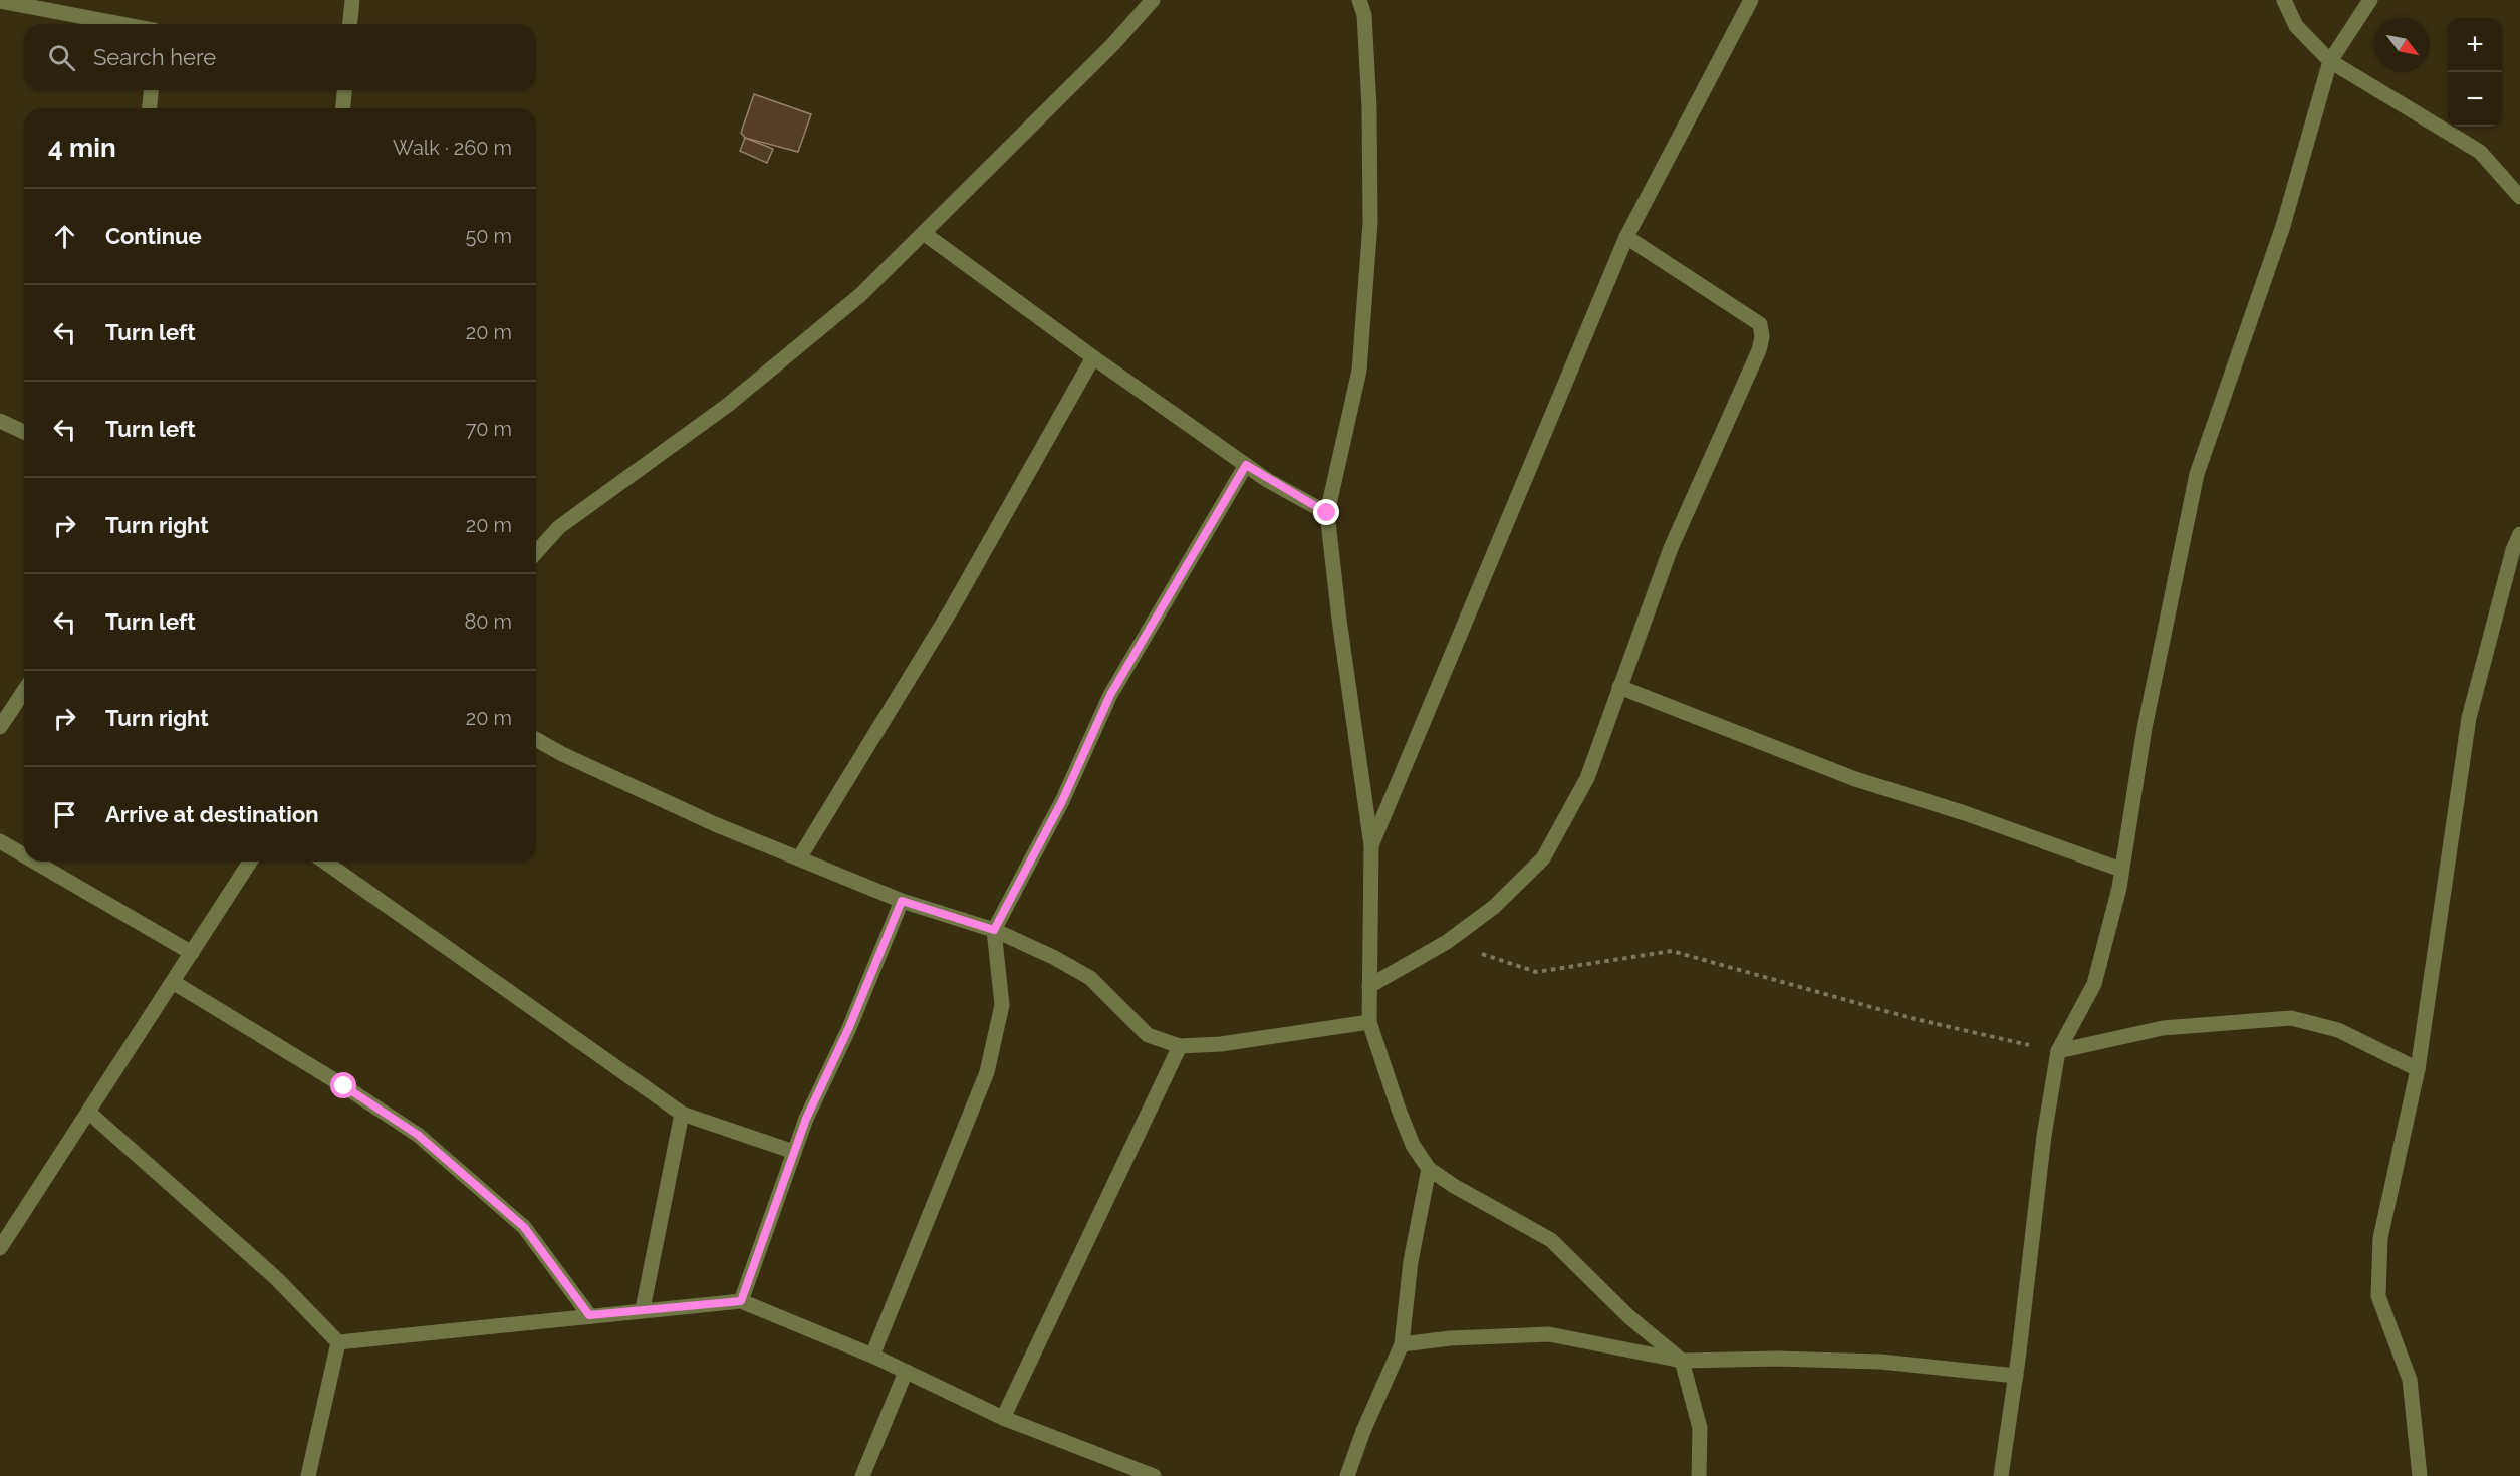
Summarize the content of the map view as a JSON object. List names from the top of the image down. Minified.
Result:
{"north":"bottom right","page":{"map_buttons":["+","−"],"search":"Search here","heading":["4 min","Walk · 260 m"],"list":[["Continue","50 m"],["Turn left","20 m"],["Turn left","70 m"],["Turn right","20 m"],["Turn left","80 m"],["Turn right","20 m"],"Arrive at destination"]}}
